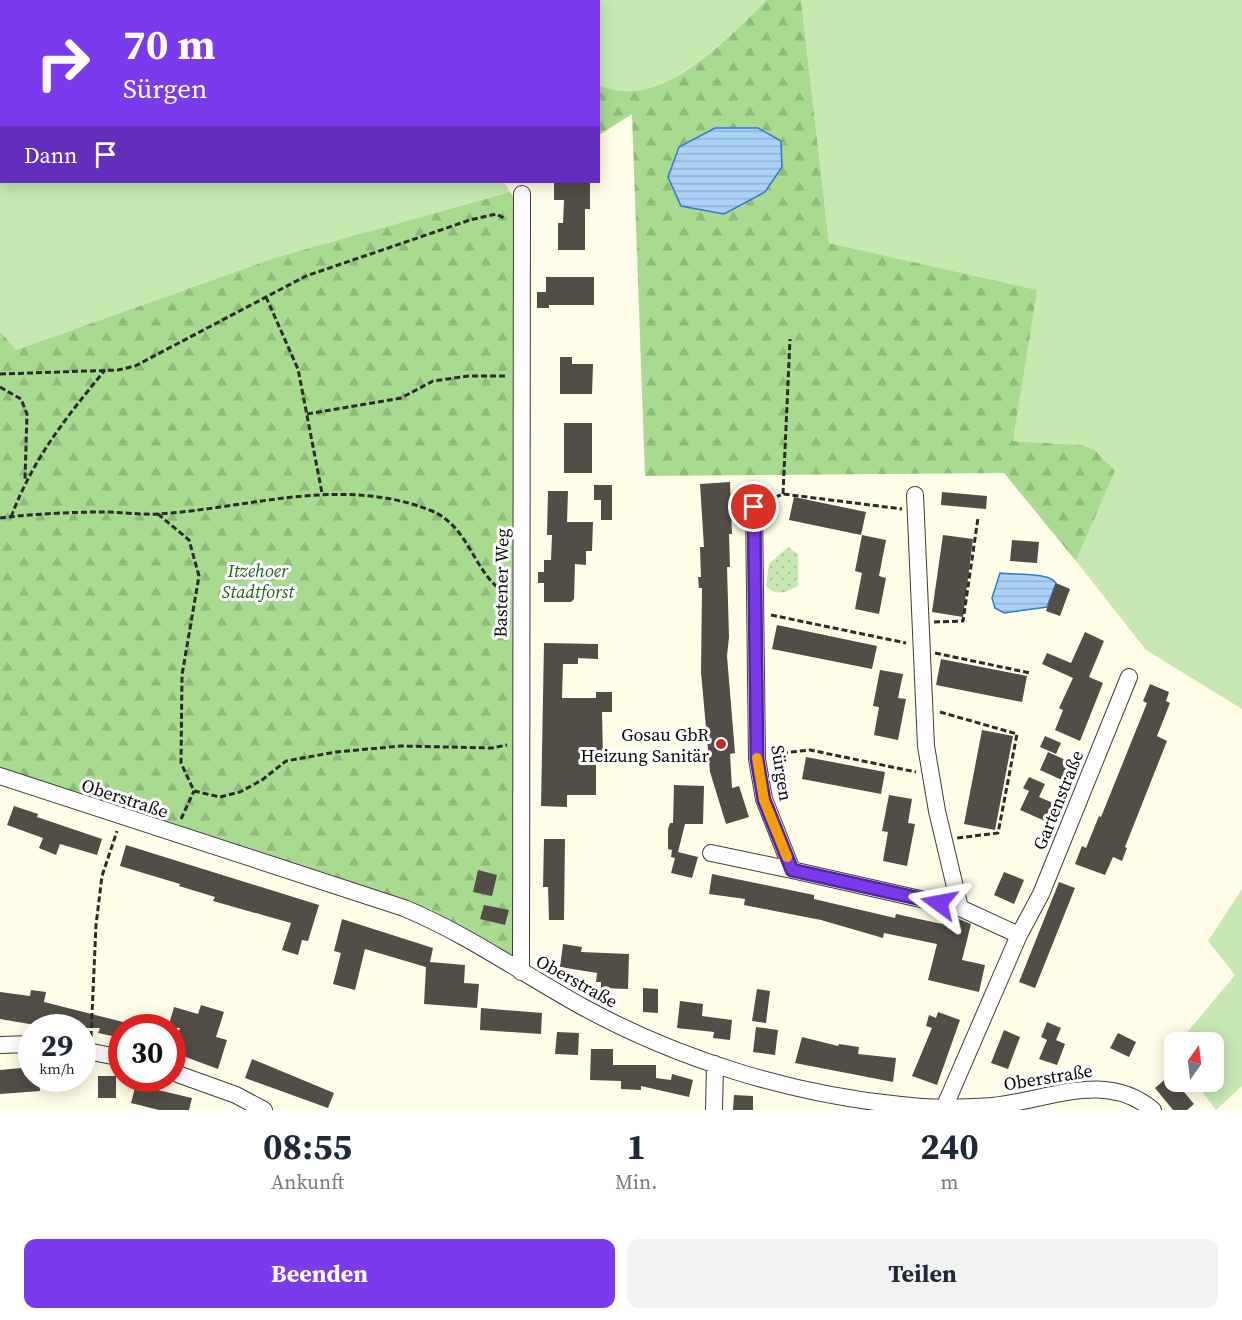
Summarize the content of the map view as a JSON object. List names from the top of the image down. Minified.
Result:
{"streets":{"street":["Bastener Weg","Sürgen","Oberstraße","Gartenstraße"]},"crossings":[["Bastener Weg","Oberstraße"]],"parks":["Itzehoer Stadtforst"],"places":["Gosau GbR Heizung Sanitär"],"north":"top","page":{"turn":["70 m","Sürgen"],"then":"Dann","speed":"29 km/h","limit":"30","eta":["08:55","Ankunft","1","Min.","240","m"],"buttons":["Beenden","Teilen"]}}
